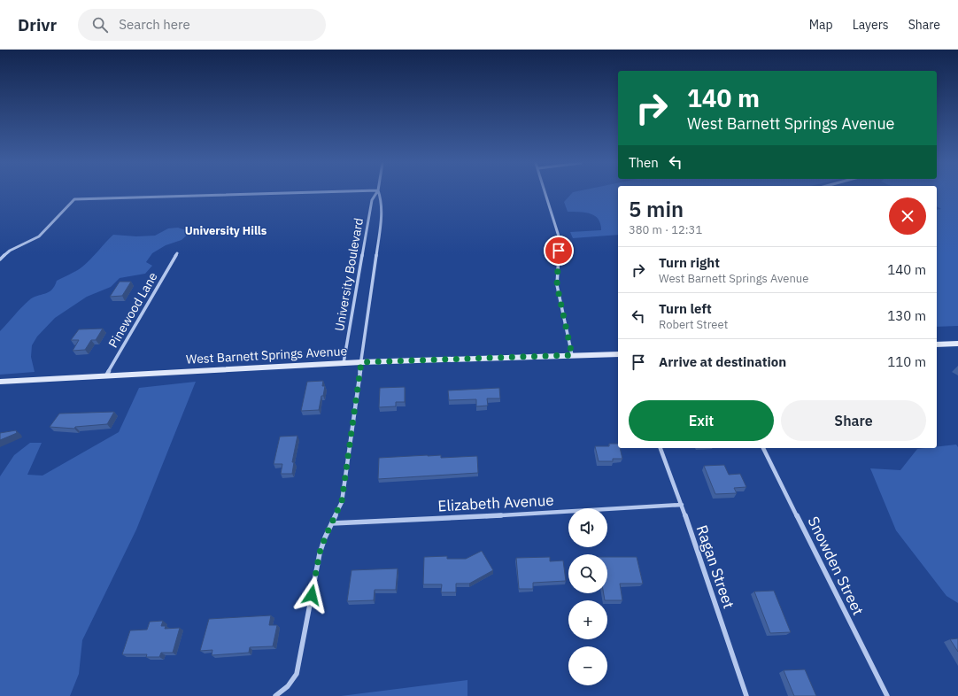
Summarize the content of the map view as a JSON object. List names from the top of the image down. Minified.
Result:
{"streets":{"street":["University Boulevard","Pinewood Lane","West Barnett Springs Avenue","Elizabeth Avenue","Snowden Street","Ragan Street"]},"crossings":[["University Boulevard","West Barnett Springs Avenue"],["University Boulevard","Elizabeth Avenue"],["Pinewood Lane","West Barnett Springs Avenue"],["Elizabeth Avenue","Ragan Street"]],"districts":["University Hills"],"page":{"header":"Drivr","search":"Search here","nav":["Map","Layers","Share"],"turn":["140 m","West Barnett Springs Avenue"],"then":"Then","heading":["5 min","380 m · 12:31"],"list":[{"name":"Turn right","note":"West Barnett Springs Avenue","value":"140 m"},{"name":"Turn left","note":"Robert Street","value":"130 m"},{"name":"Arrive at destination","value":"110 m"}],"buttons":["Exit","Share"],"map_buttons":["+","−"]}}
